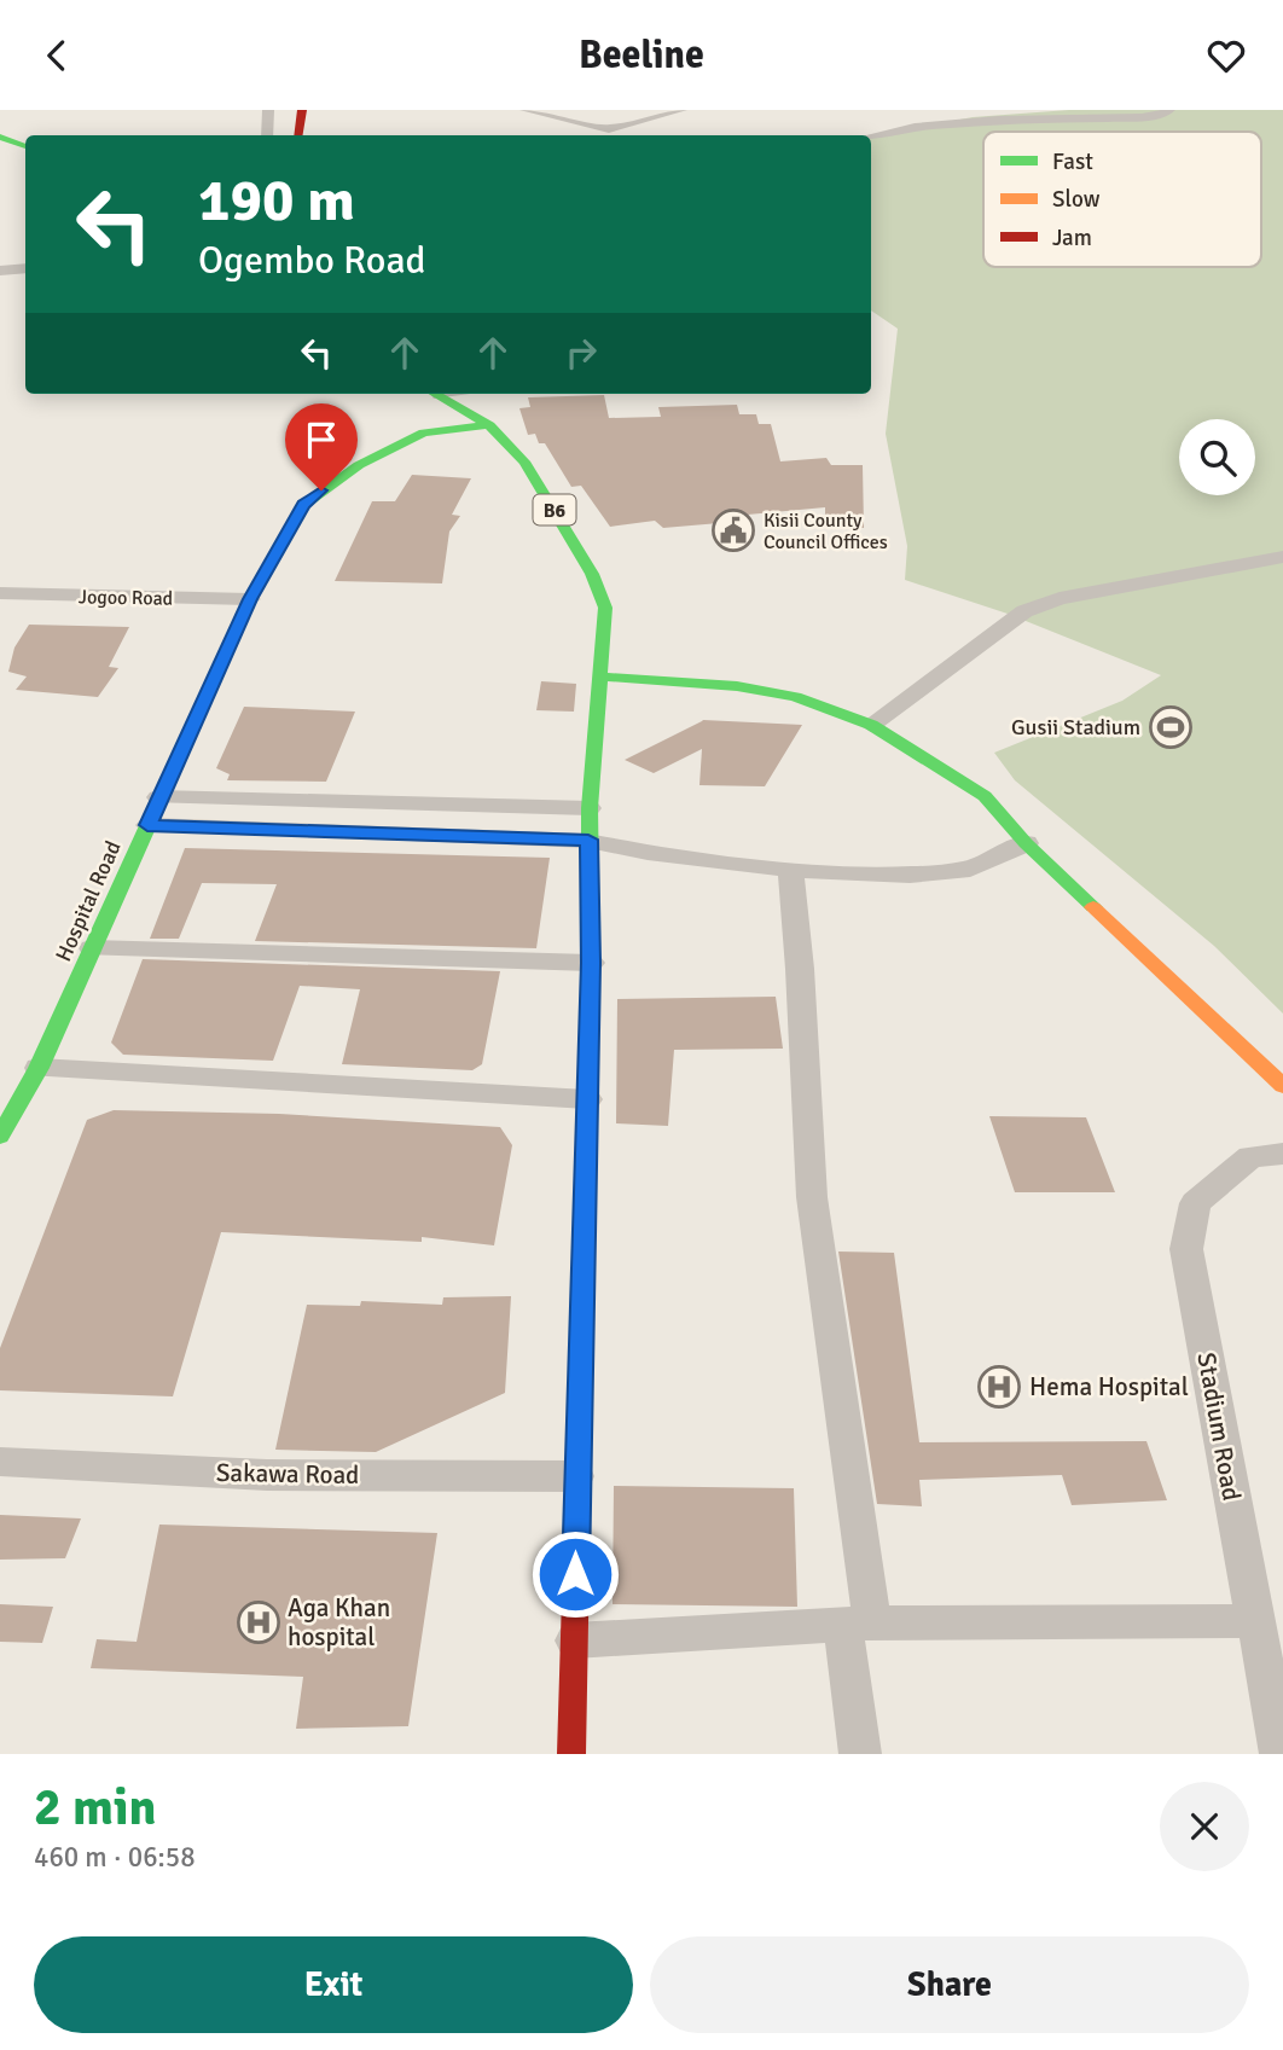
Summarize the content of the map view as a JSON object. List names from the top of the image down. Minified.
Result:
{"streets":{"main road":["B6","Hospital Road"],"street":["Jogoo Road","Stadium Road","Sakawa Road"]},"crossings":[["B6","Hospital Road"],["B6","Sakawa Road"],["Jogoo Road","Hospital Road"]],"places":{"public building":["Kisii County Council Offices"],"sports":["Gusii Stadium"],"hospital":["Hema Hospital","Aga Khan hospital"]},"legend":["Fast","Slow","Jam"],"page":{"header":"Beeline","turn":["190 m","Ogembo Road"],"heading":["2 min","460 m · 06:58"],"buttons":["Exit","Share"]}}
